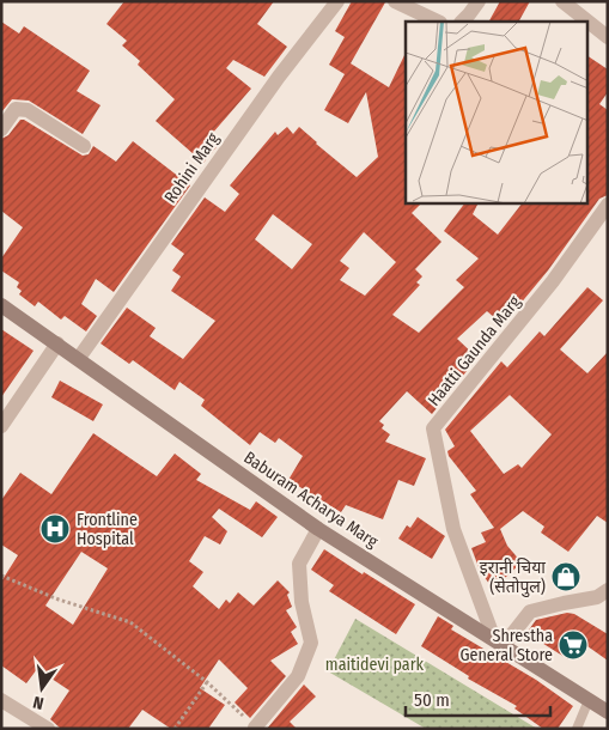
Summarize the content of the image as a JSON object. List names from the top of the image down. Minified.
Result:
{"streets":{"main road":["Baburam Acharya Marg"],"street":["Rohini Marg","Haatti Gaunda Marg"]},"crossings":[["Rohini Marg","Baburam Acharya Marg"],["Haatti Gaunda Marg","Baburam Acharya Marg"]],"parks":["maitidevi park"],"places":{"hospital":["Frontline Hospital"],"shop":["इरानी चिया (सेतोपुल)"],"supermarket":["Shrestha General Store"]},"scale_bar":"50 m","north":"bottom"}
